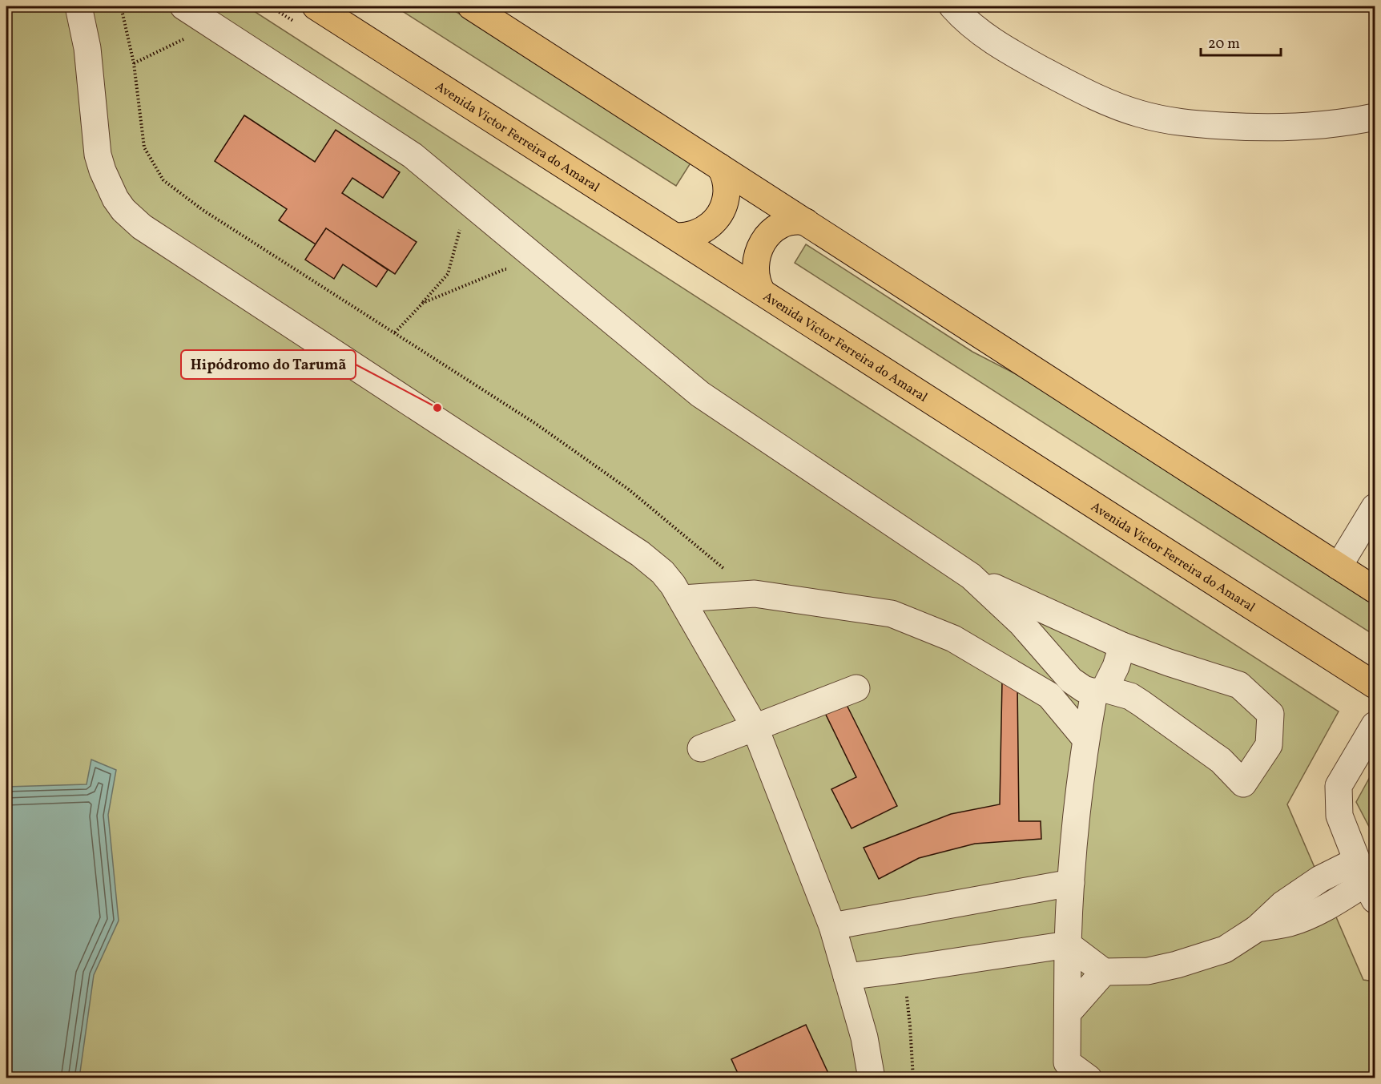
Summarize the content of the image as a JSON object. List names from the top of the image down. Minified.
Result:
{"streets":{"highway":["Avenida Victor Ferreira do Amaral"]},"places":["Hipódromo do Tarumã"],"scale_bar":"20 m"}
